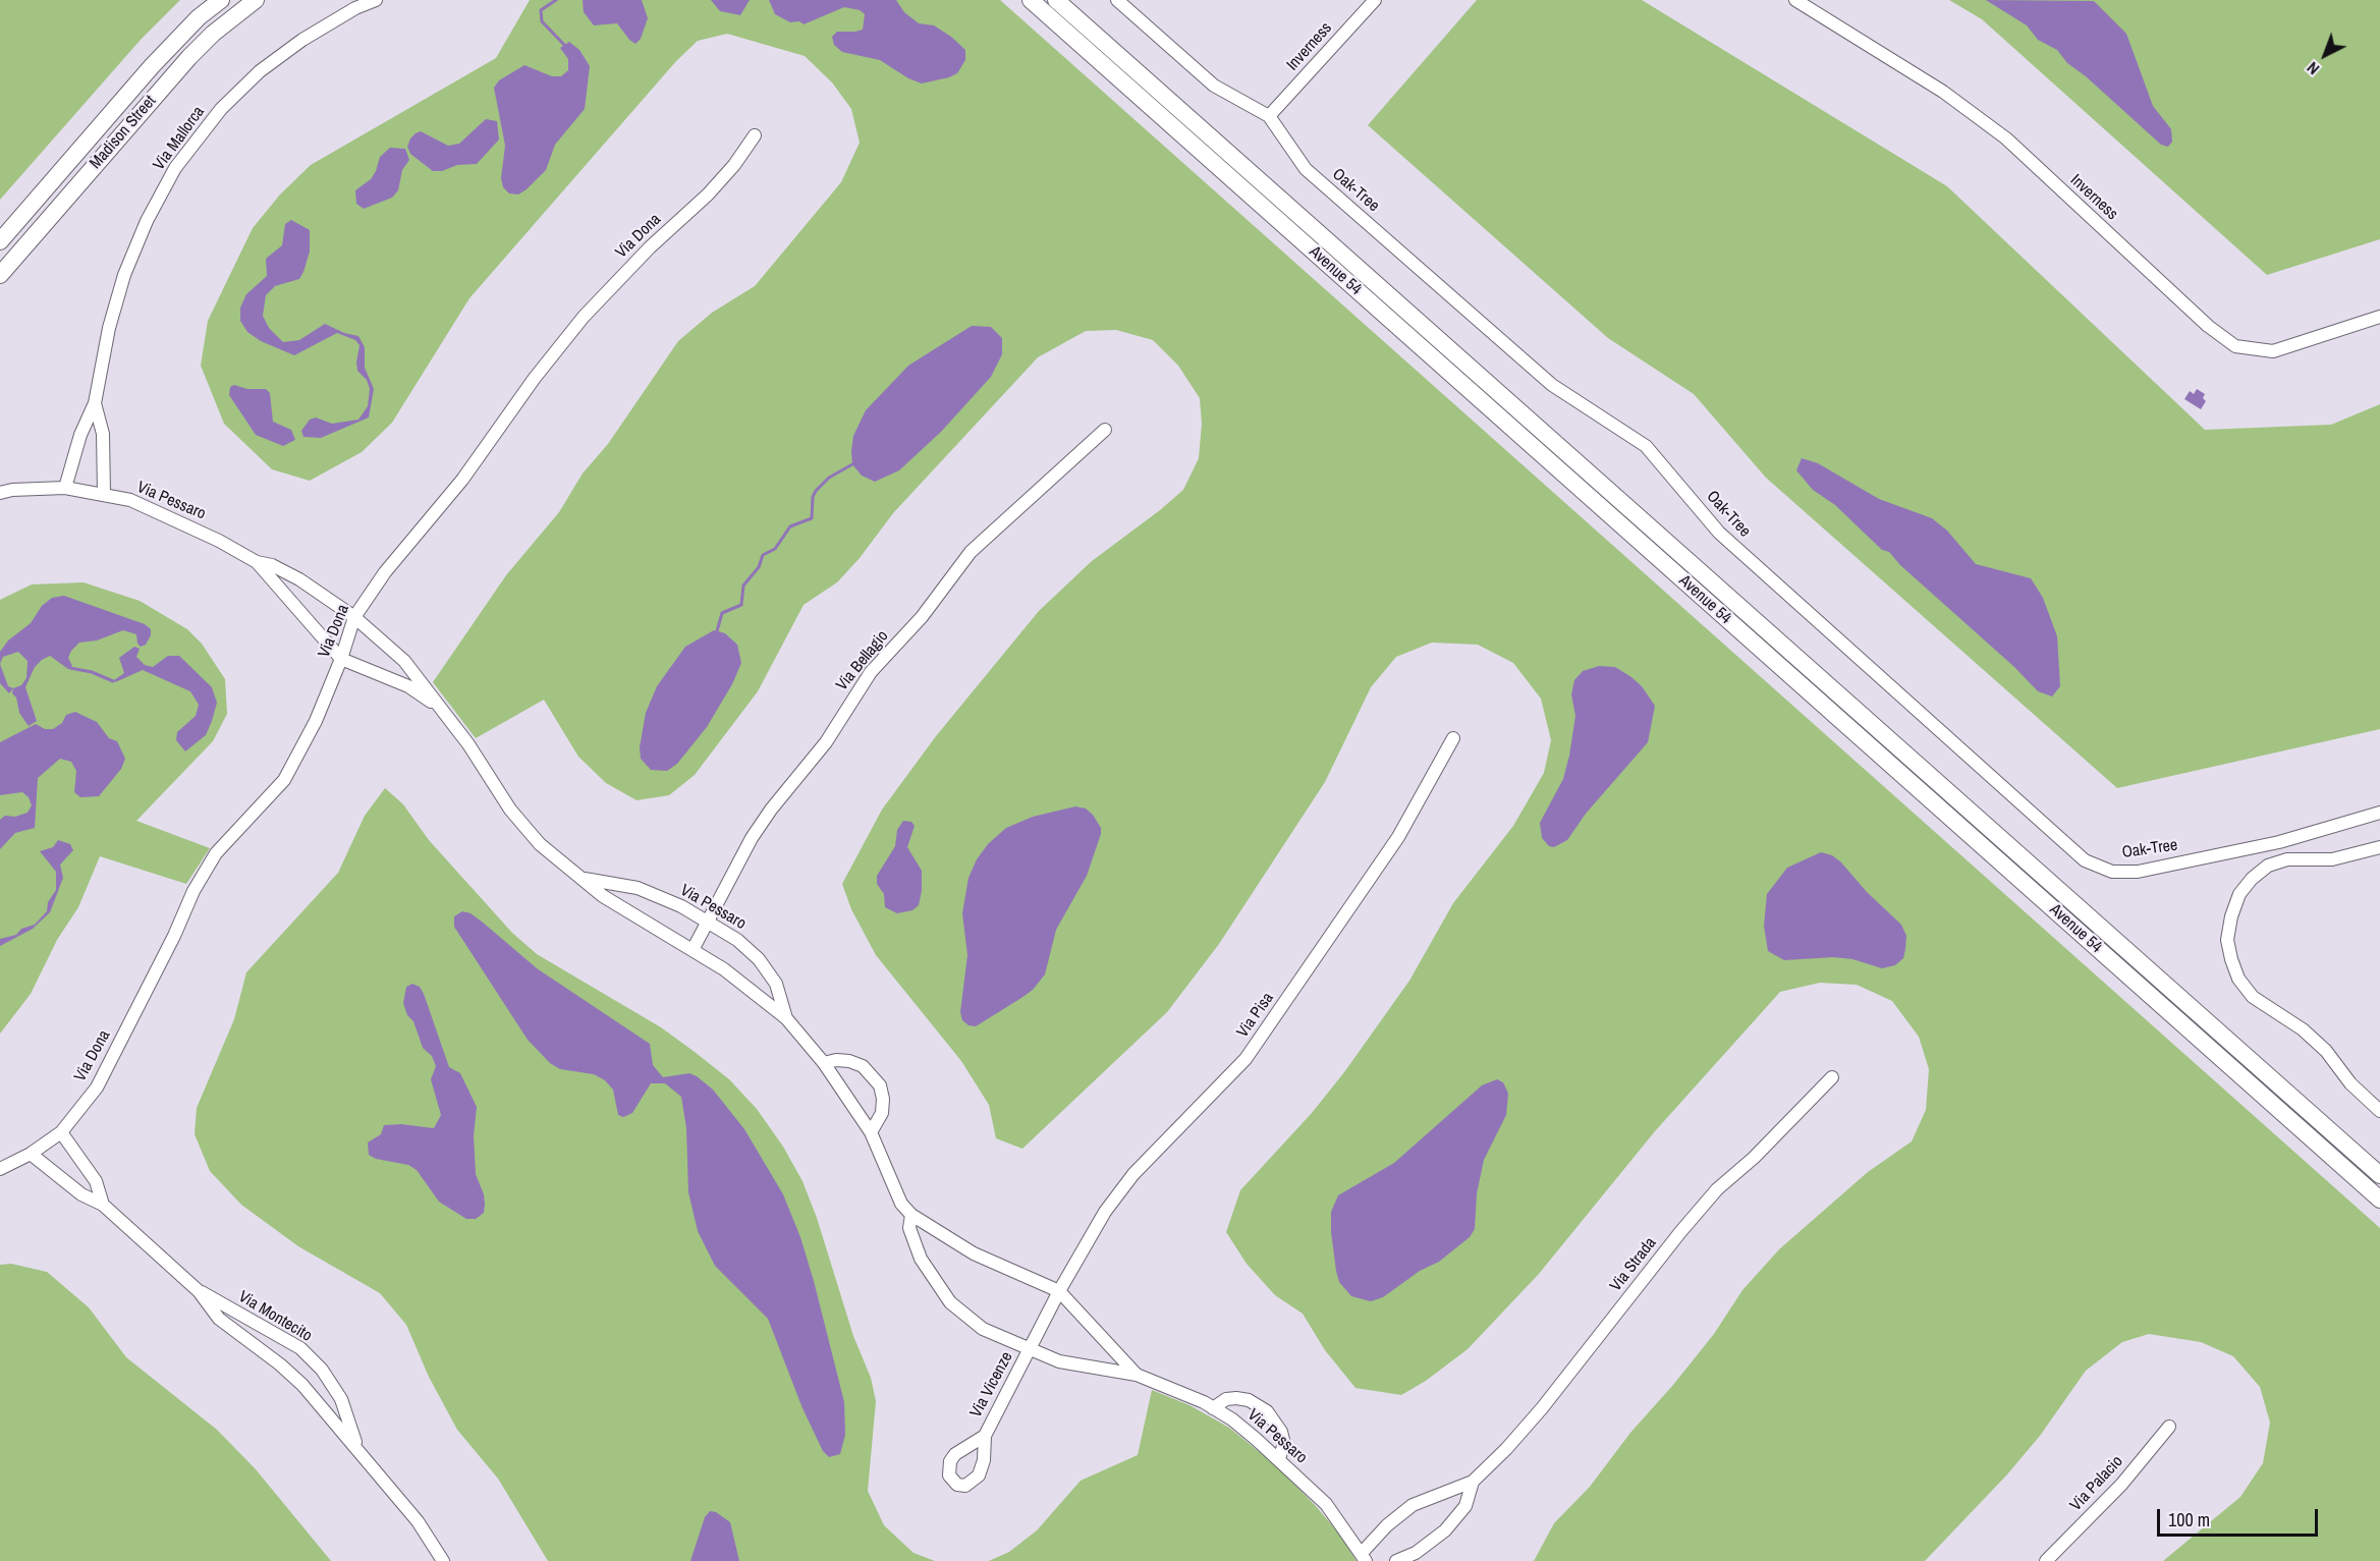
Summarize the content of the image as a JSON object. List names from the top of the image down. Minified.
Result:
{"streets":{"street":["Inverness","Madison Street","Via Mallorca","Oak-Tree","Via Dona","Avenue 54","Via Pessaro","Via Bellagio","Via Pisa","Via Strada","Via Montecito","Via Vicenze","Via Palacio"]},"crossings":[["Inverness","Oak-Tree"],["Via Mallorca","Via Pessaro"],["Via Dona","Via Pessaro"],["Via Dona","Via Montecito"],["Via Pessaro","Via Bellagio"],["Via Pessaro","Via Pisa"],["Via Pessaro","Via Strada"],["Via Pessaro","Via Vicenze"],["Via Pisa","Via Vicenze"]],"scale_bar":"100 m","north":"bottom left"}
